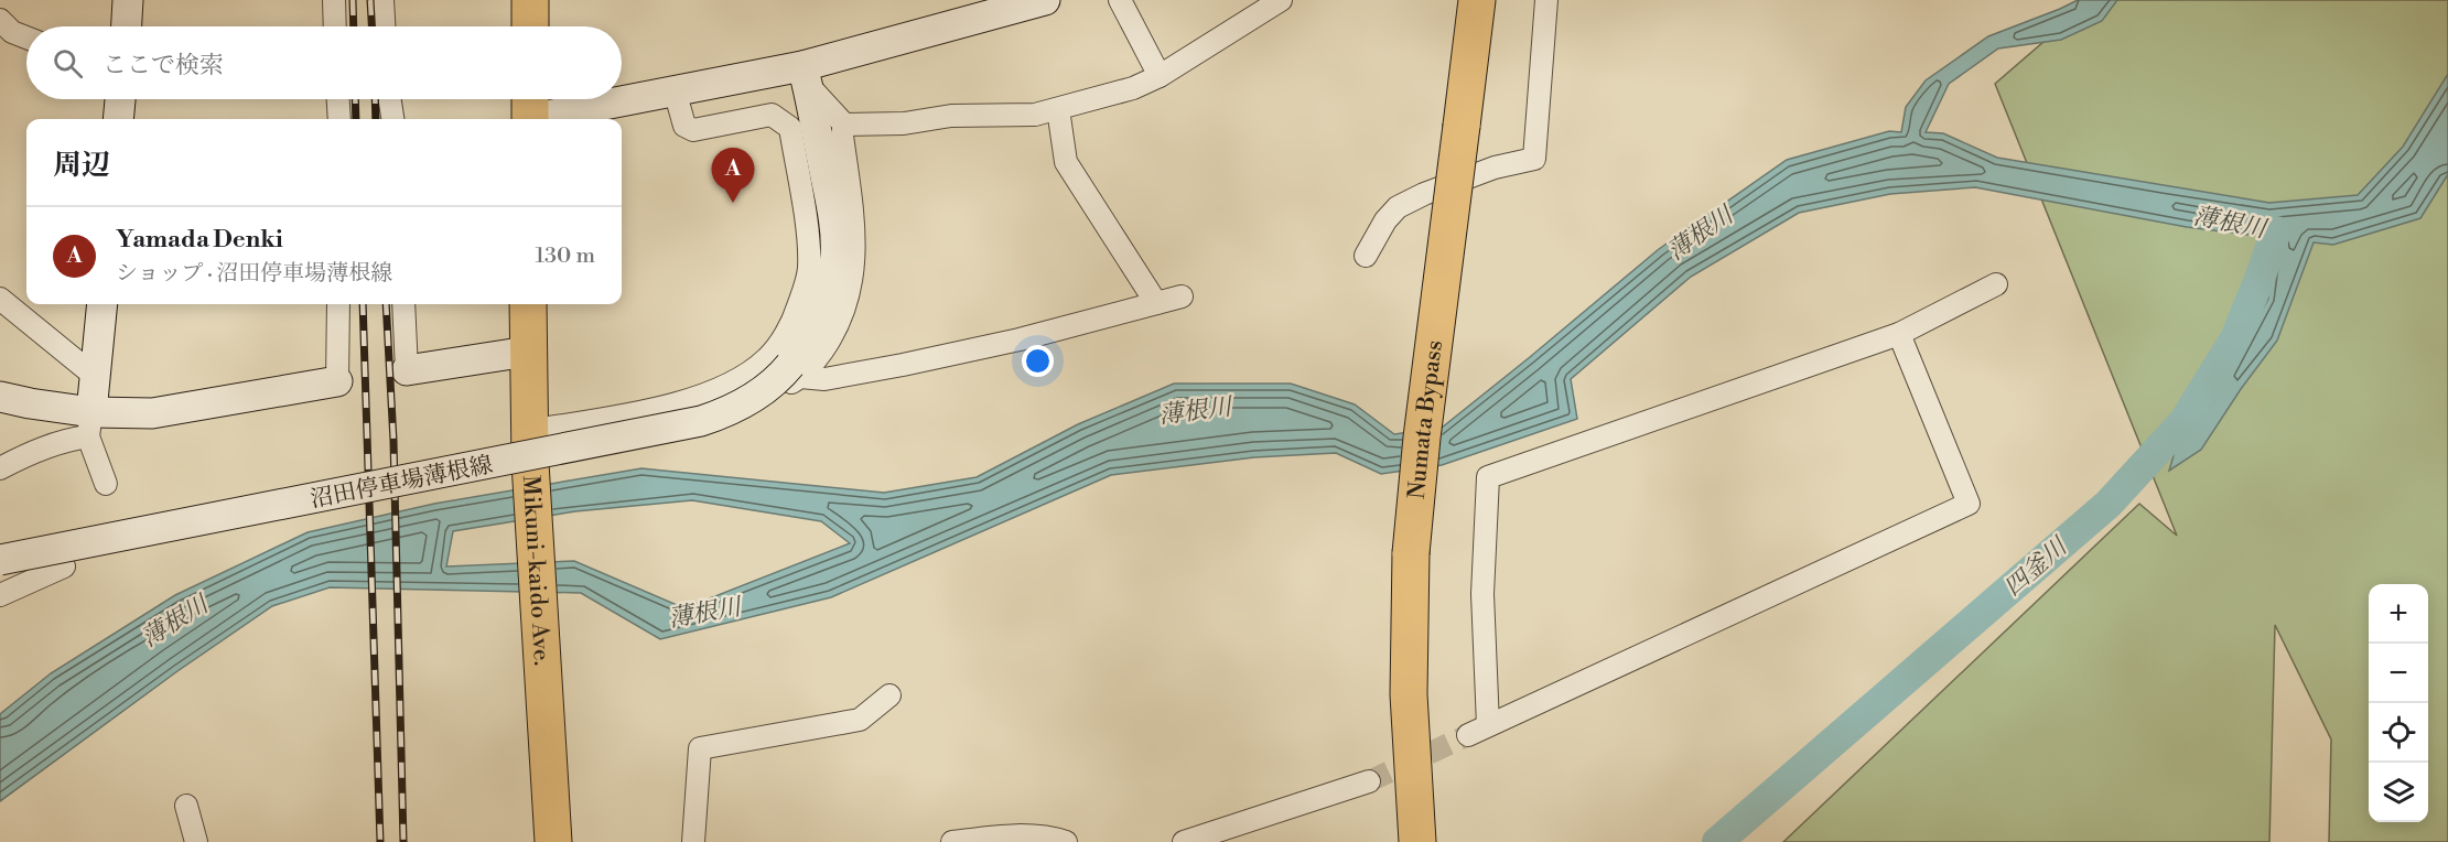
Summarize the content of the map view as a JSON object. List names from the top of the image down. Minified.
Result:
{"streets":{"highway":["Numata Bypass","Mikuni-kaido Ave."],"main road":["沼田停車場薄根線"]},"water":["薄根川","四釜川"],"page":{"search":"ここで検索","heading":"周辺","pins":"A","list":[{"mark":"A","name":"Yamada Denki","note":"ショップ · 沼田停車場薄根線","value":"130 m"}],"map_buttons":["+","−"]}}
